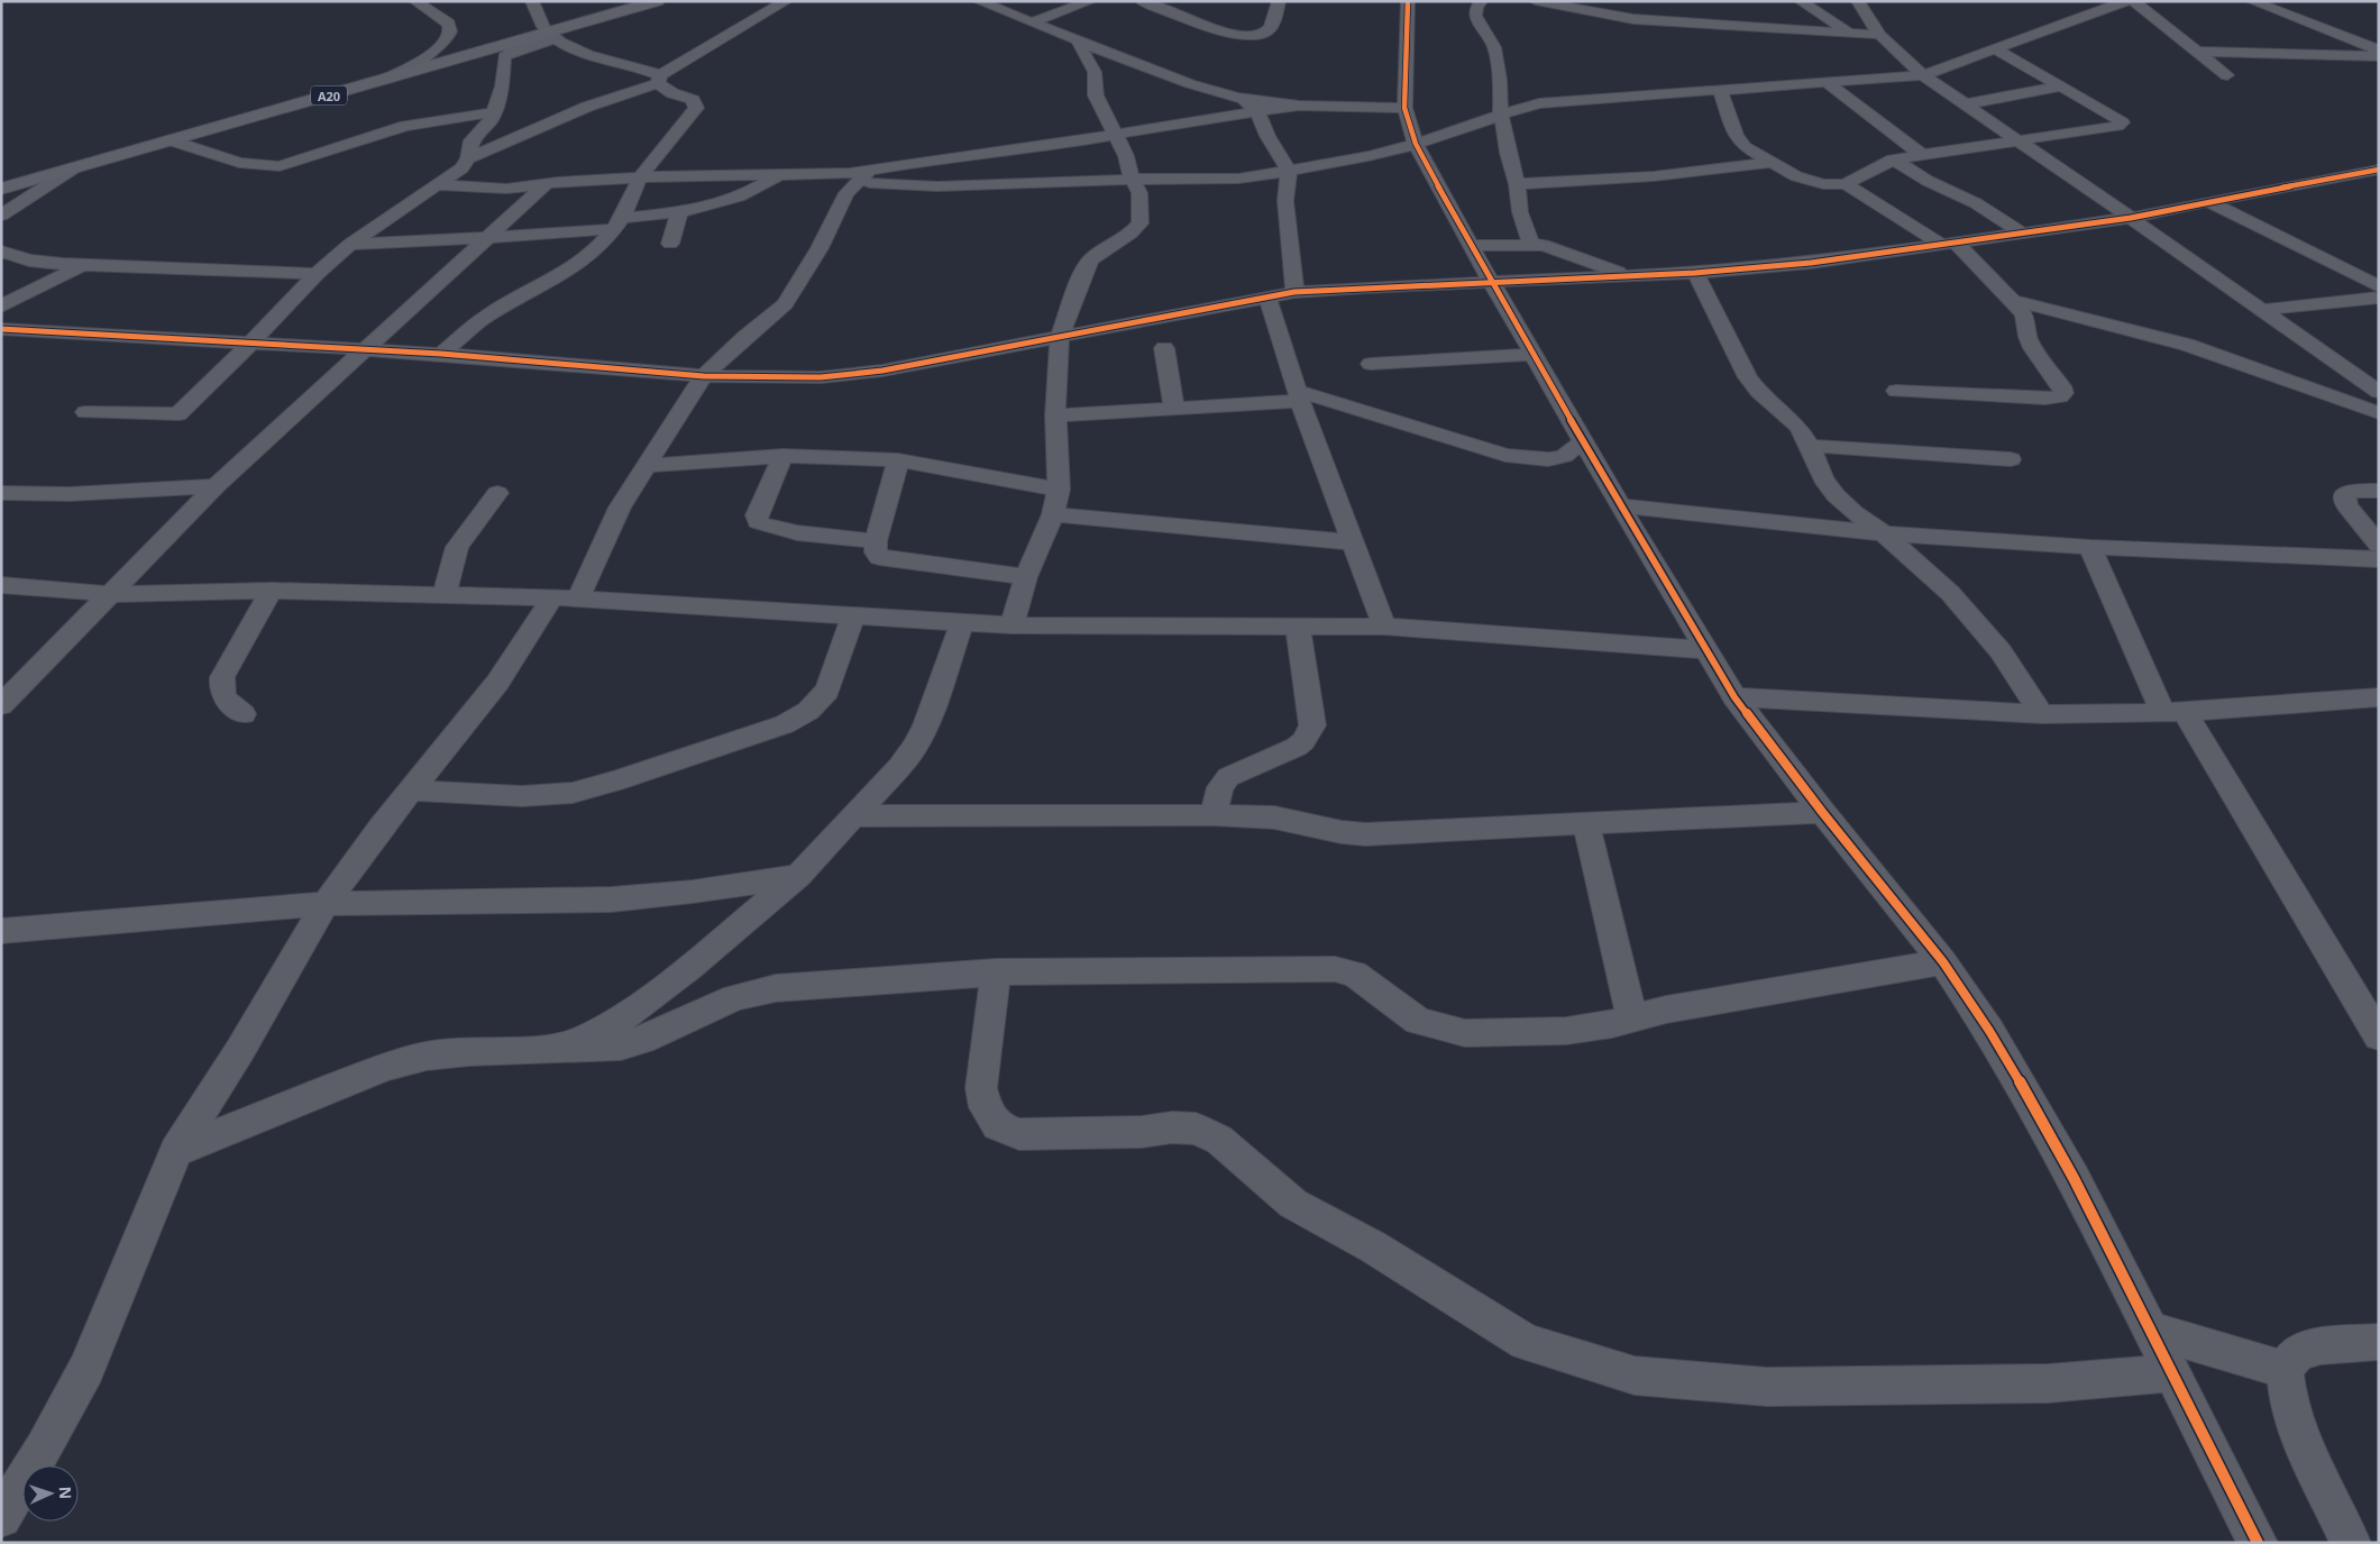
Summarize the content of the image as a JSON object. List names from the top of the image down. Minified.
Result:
{"streets":{"main road":["A20"]},"north":"right"}
